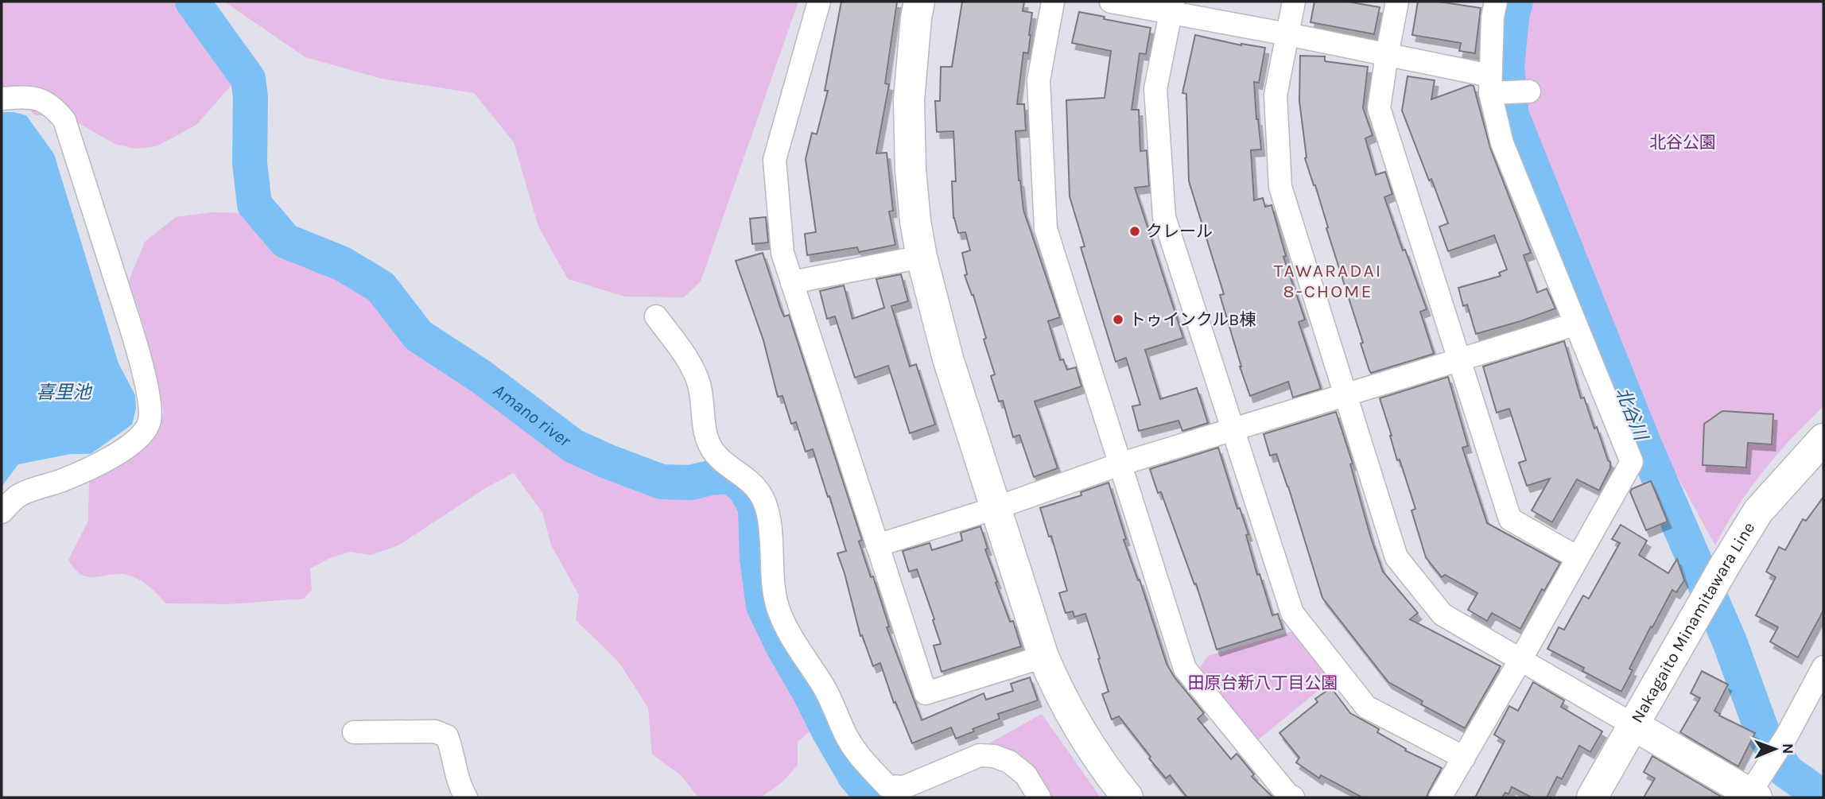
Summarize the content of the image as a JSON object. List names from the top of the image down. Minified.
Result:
{"streets":{"street":["Nakagaito Minamitawara Line"]},"districts":["TAWARADAI 8-CHOME"],"water":["喜里池","北谷川","Amano river"],"parks":["北谷公園","田原台新八丁目公園"],"places":["クレール","トゥインクルB棟"],"north":"right"}
